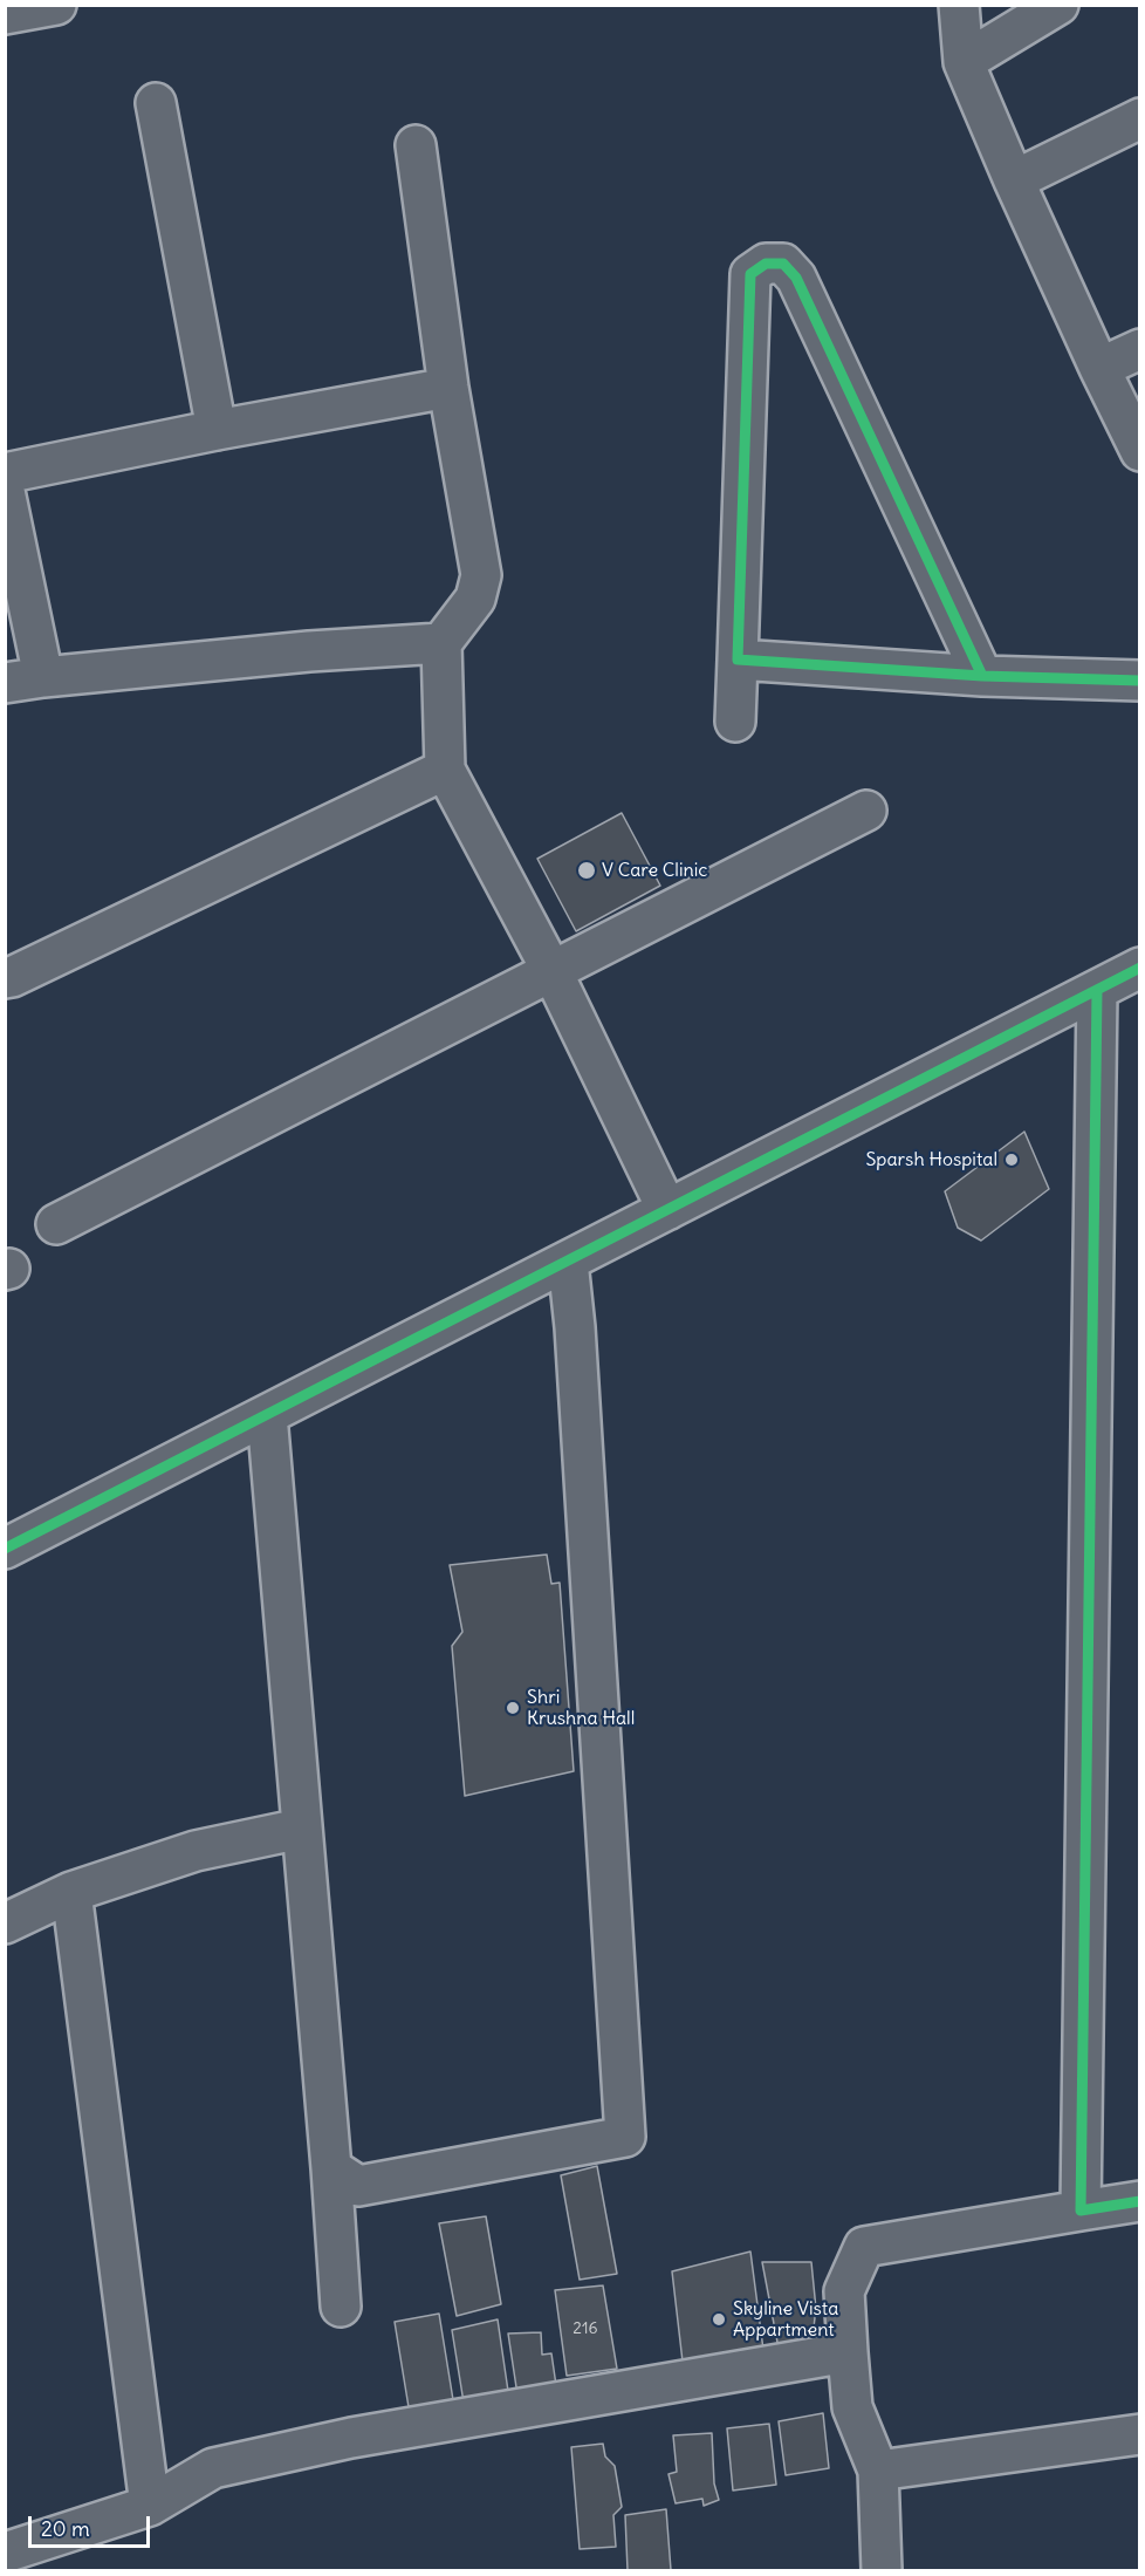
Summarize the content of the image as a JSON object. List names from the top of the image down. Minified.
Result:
{"places":["V Care Clinic","Sparsh Hospital","Shri Krushna Hall","Skyline Vista Appartment"],"house_numbers":["216"],"scale_bar":"20 m"}
